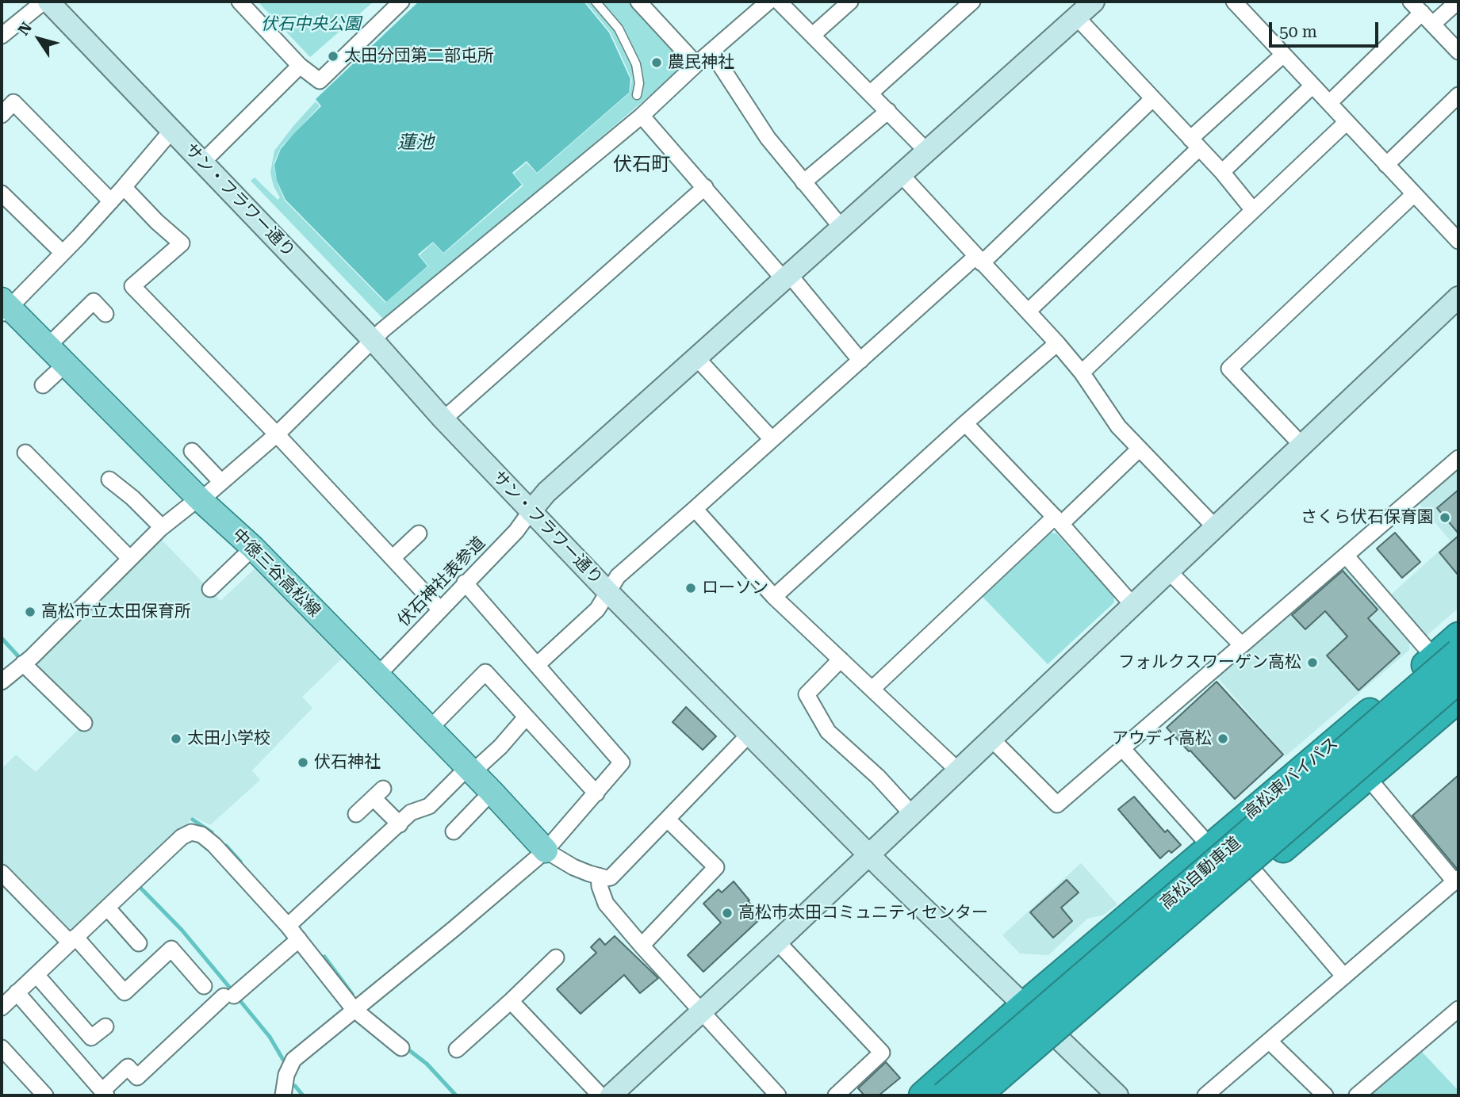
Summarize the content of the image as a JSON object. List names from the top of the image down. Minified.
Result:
{"streets":{"highway":["高松東バイパス","高松自動車道"],"main road":["中徳三谷高松線"],"street":["サン・フラワー通り","伏石神社表参道"]},"crossings":[["サン・フラワー通り","伏石神社表参道"],["サン・フラワー通り","高松東バイパス"],["中徳三谷高松線","伏石神社表参道"],["高松東バイパス","高松自動車道"]],"districts":["伏石町"],"water":["蓮池"],"parks":["伏石中央公園"],"places":["太田分団第二部屯所","農民神社","さくら伏石保育園","ローソン","高松市立太田保育所","フォルクスワーゲン高松","太田小学校","アウディ高松","伏石神社","高松市太田コミュニティセンター"],"scale_bar":"50 m","north":"top left"}
